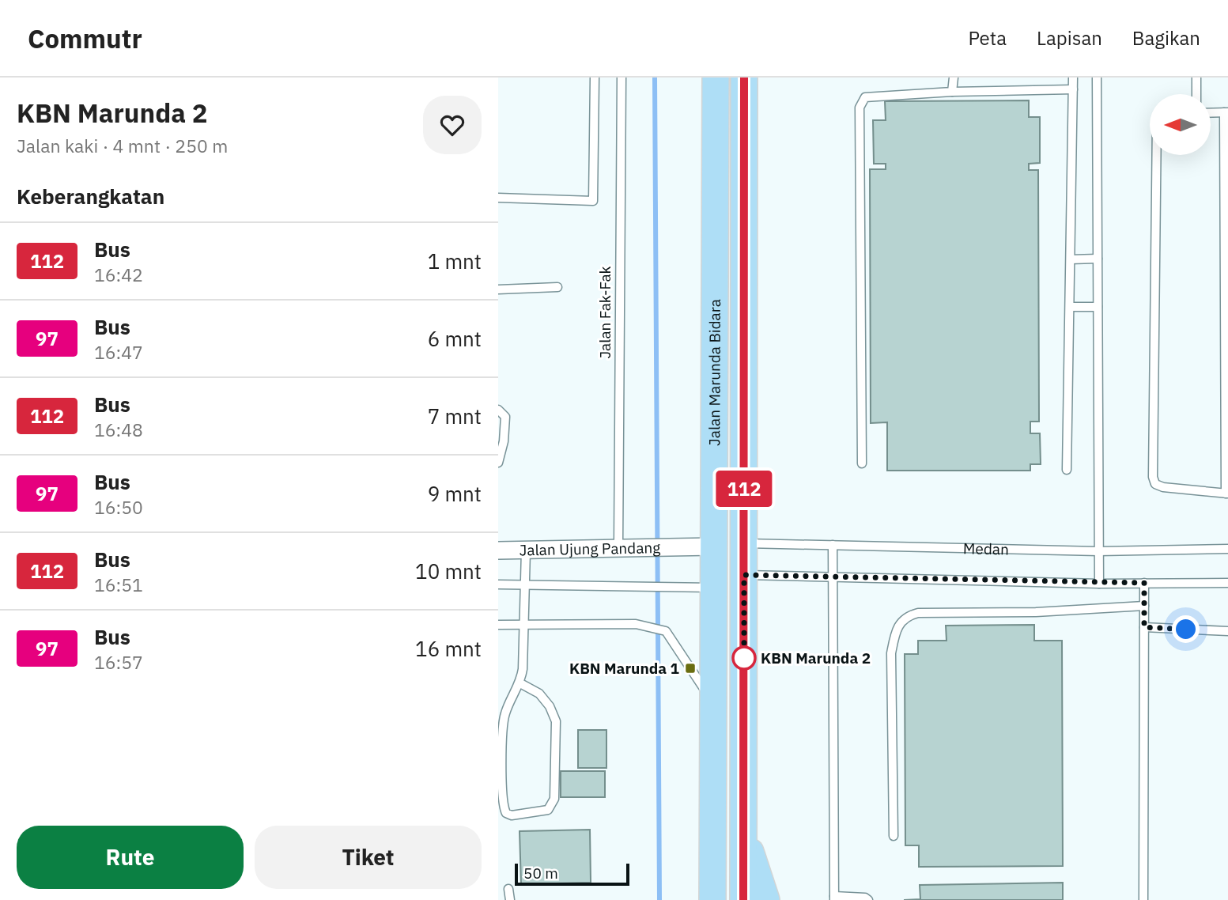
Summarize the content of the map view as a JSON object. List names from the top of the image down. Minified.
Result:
{"streets":{"main road":["Jalan Marunda Bidara"],"street":["Jalan Ujung Pandang"],"lane":["Jalan Fak-Fak","Medan"]},"crossings":[["Jalan Fak-Fak","Jalan Ujung Pandang"],["Jalan Marunda Bidara","Jalan Ujung Pandang"],["Jalan Marunda Bidara","Medan"]],"places":{"other":["KBN Marunda 2"],"transit":["KBN Marunda 1"]},"lines":["bus line 112"],"scale_bar":"50 m","north":"left","page":{"header":"Commutr","nav":["Peta","Lapisan","Bagikan"],"heading":[["KBN Marunda 2","Jalan kaki · 4 mnt · 250 m"],"Keberangkatan"],"on_map":"112","list":[{"mark":"112","name":"Bus","note":"16:42","value":"1 mnt"},{"mark":"97","name":"Bus","note":"16:47","value":"6 mnt"},{"mark":"112","name":"Bus","note":"16:48","value":"7 mnt"},{"mark":"97","name":"Bus","note":"16:50","value":"9 mnt"},{"mark":"112","name":"Bus","note":"16:51","value":"10 mnt"},{"mark":"97","name":"Bus","note":"16:57","value":"16 mnt"}],"buttons":["Rute","Tiket"],"scale":"50 m"}}
